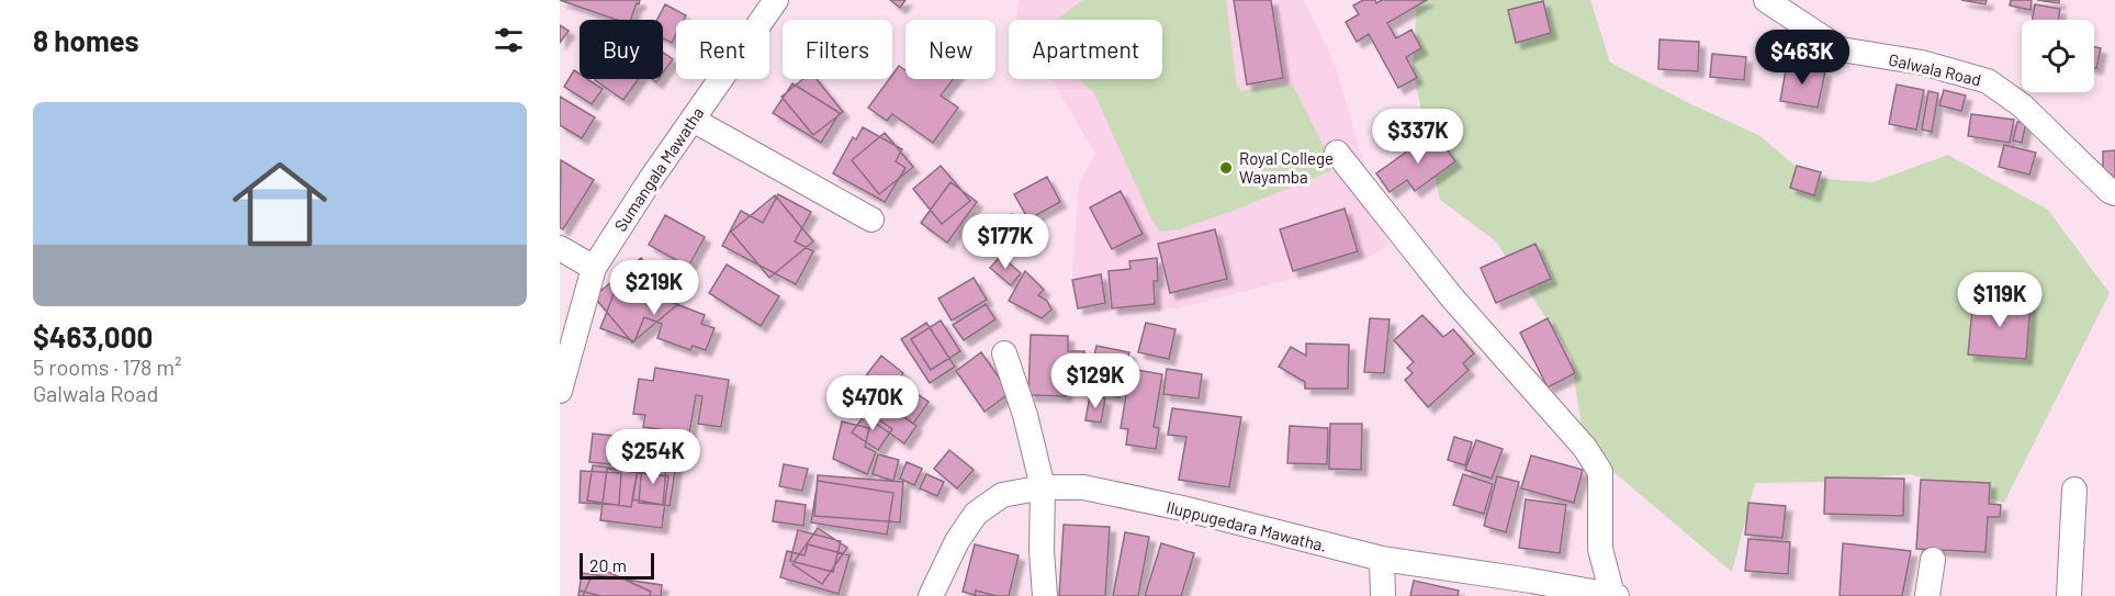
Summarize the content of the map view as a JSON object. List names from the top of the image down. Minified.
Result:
{"streets":{"street":["Galwala Road","Sumangala Mawatha","Iluppugedara Mawatha."]},"places":["Royal College Wayamba"],"scale_bar":"20 m","page":{"heading":"8 homes","chip":["Buy","Rent","Filters","New","Apartment"],"price":["$463K","$337K","$177K","$219K","$119K","$129K","$470K","$254K"],"list":[{"name":"$463,000","note":"5 rooms · 178 m² · Galwala Road"}],"scale":"20 m"}}
